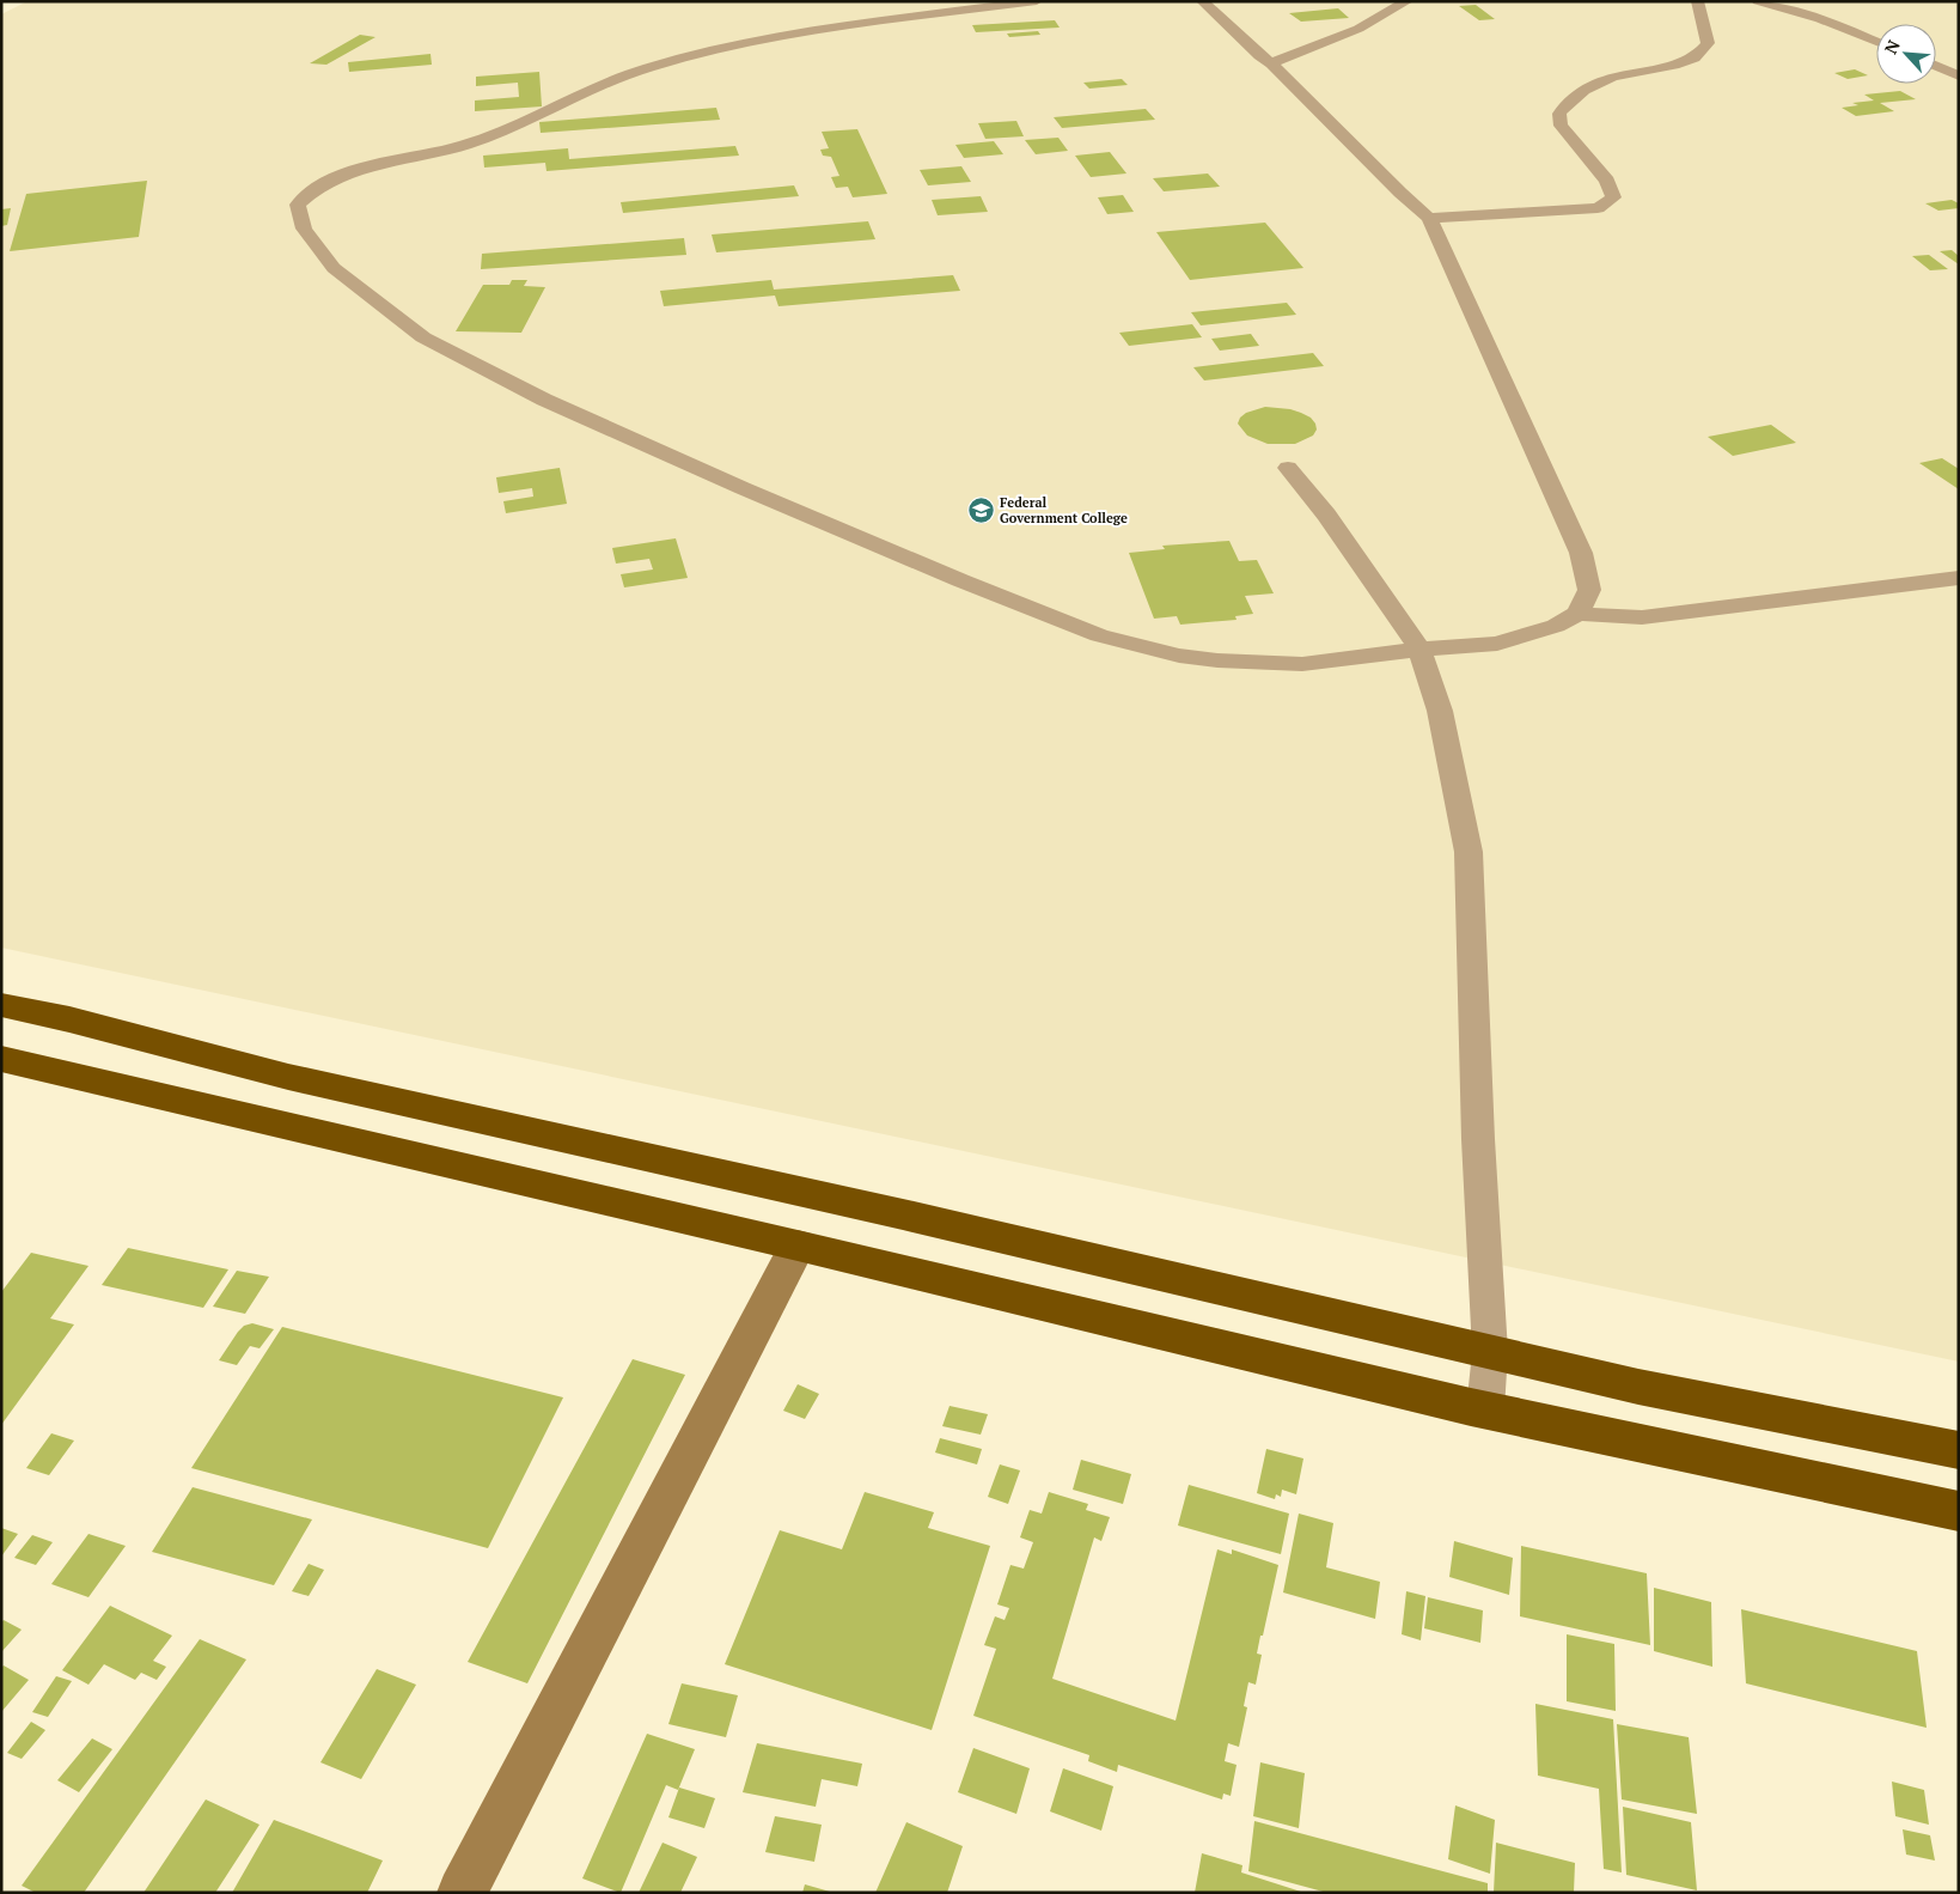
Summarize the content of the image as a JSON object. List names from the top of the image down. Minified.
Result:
{"places":{"school or university":["Federal Government College"]},"north":"top left"}
